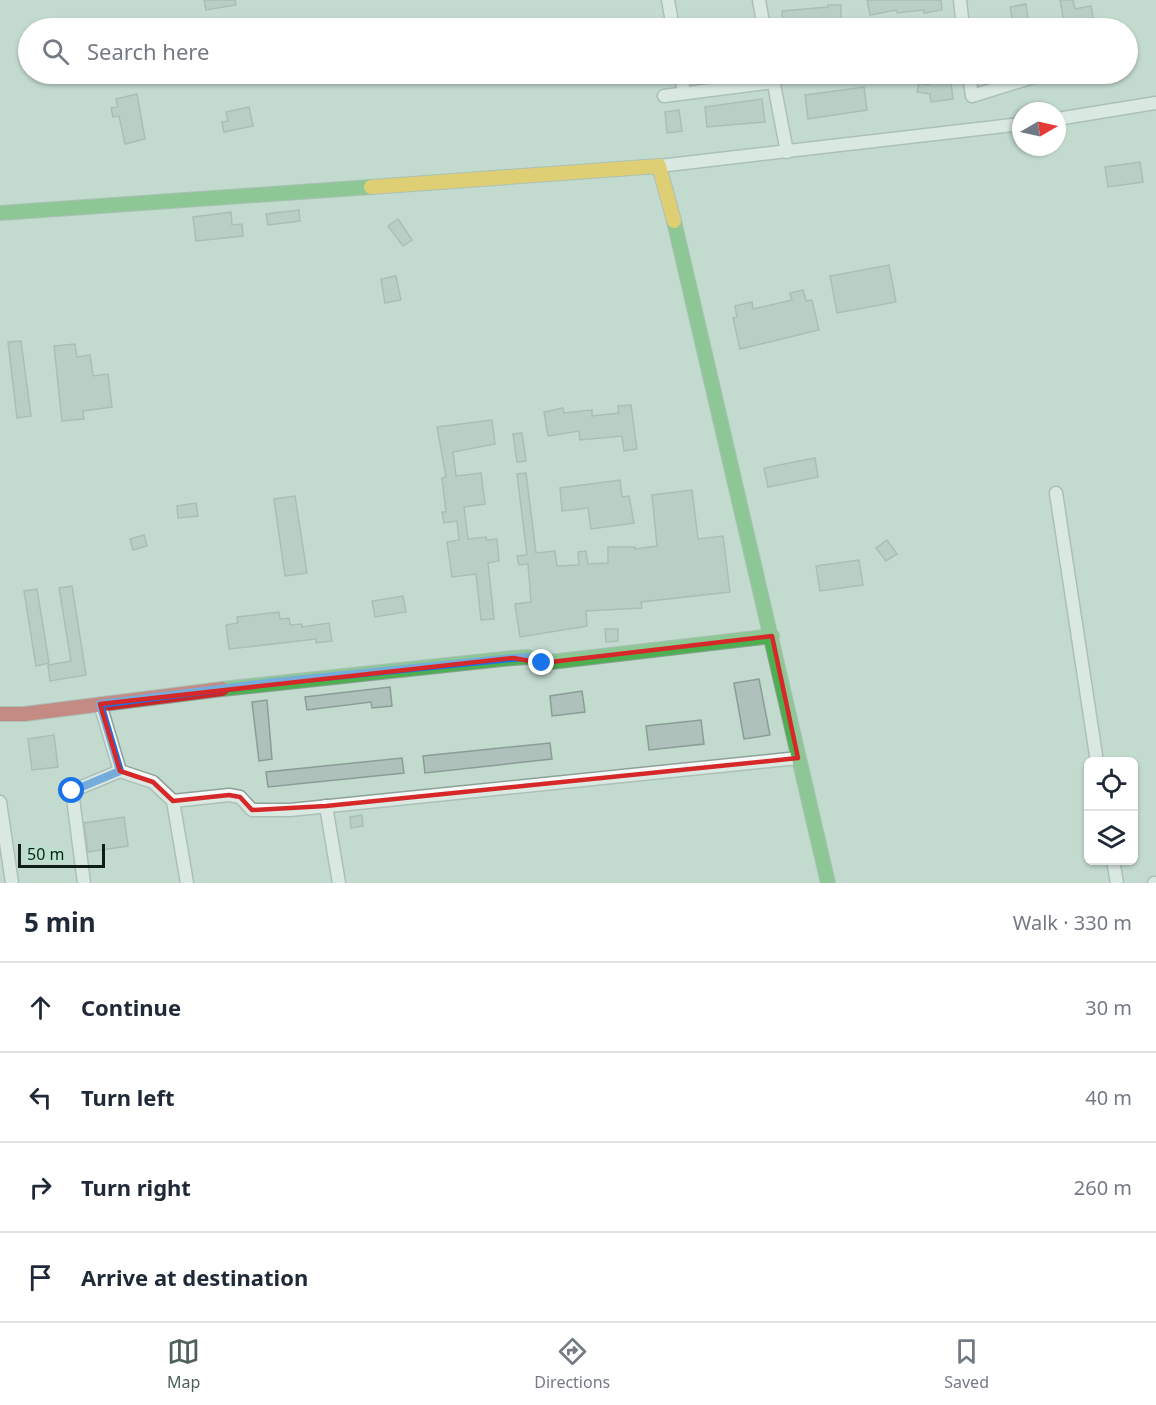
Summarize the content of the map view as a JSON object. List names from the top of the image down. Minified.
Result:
{"scale_bar":"50 m","north":"right","page":{"search":"Search here","scale":"50 m","heading":["5 min","Walk · 330 m"],"list":[["Continue","30 m"],["Turn left","40 m"],["Turn right","260 m"],"Arrive at destination"],"nav":["Map","Directions","Saved"]}}
